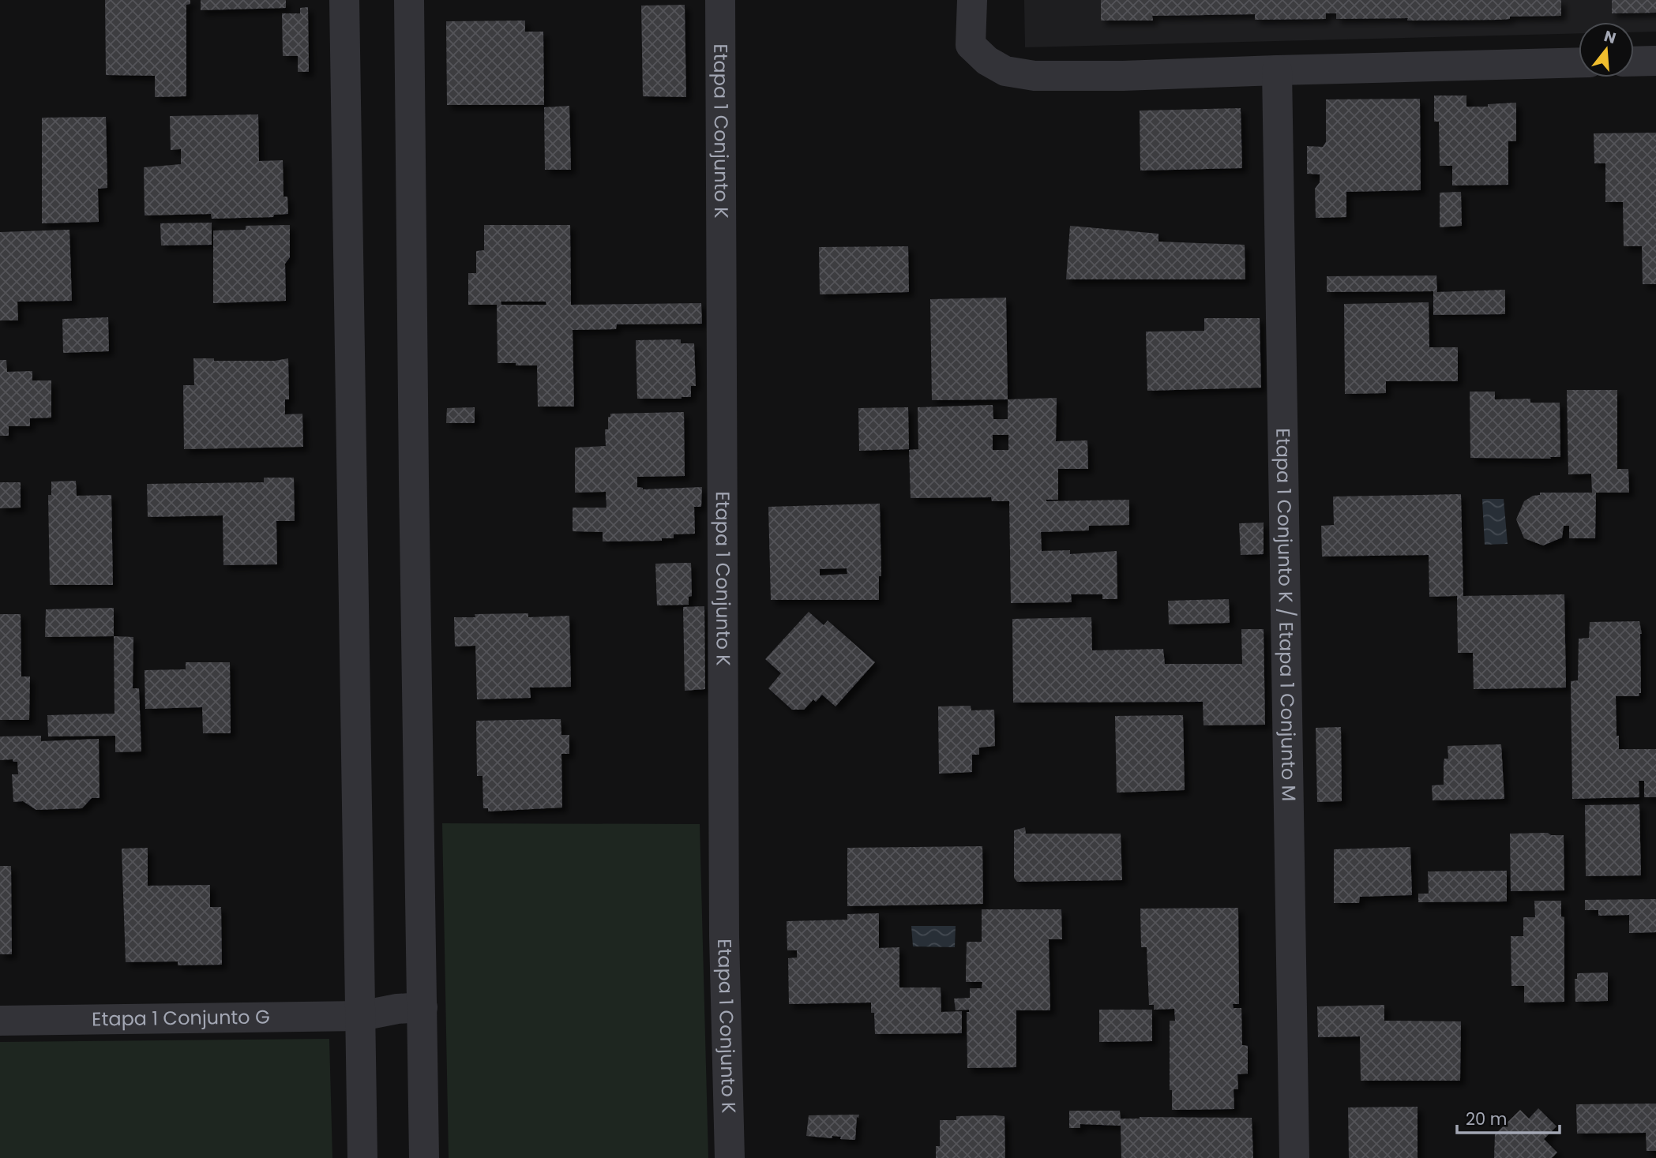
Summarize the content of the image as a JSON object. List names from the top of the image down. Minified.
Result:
{"streets":{"street":["Etapa 1 Conjunto K","Etapa 1 Conjunto K / Etapa 1 Conjunto M","Etapa 1 Conjunto G"]},"scale_bar":"20 m","north":"top"}
